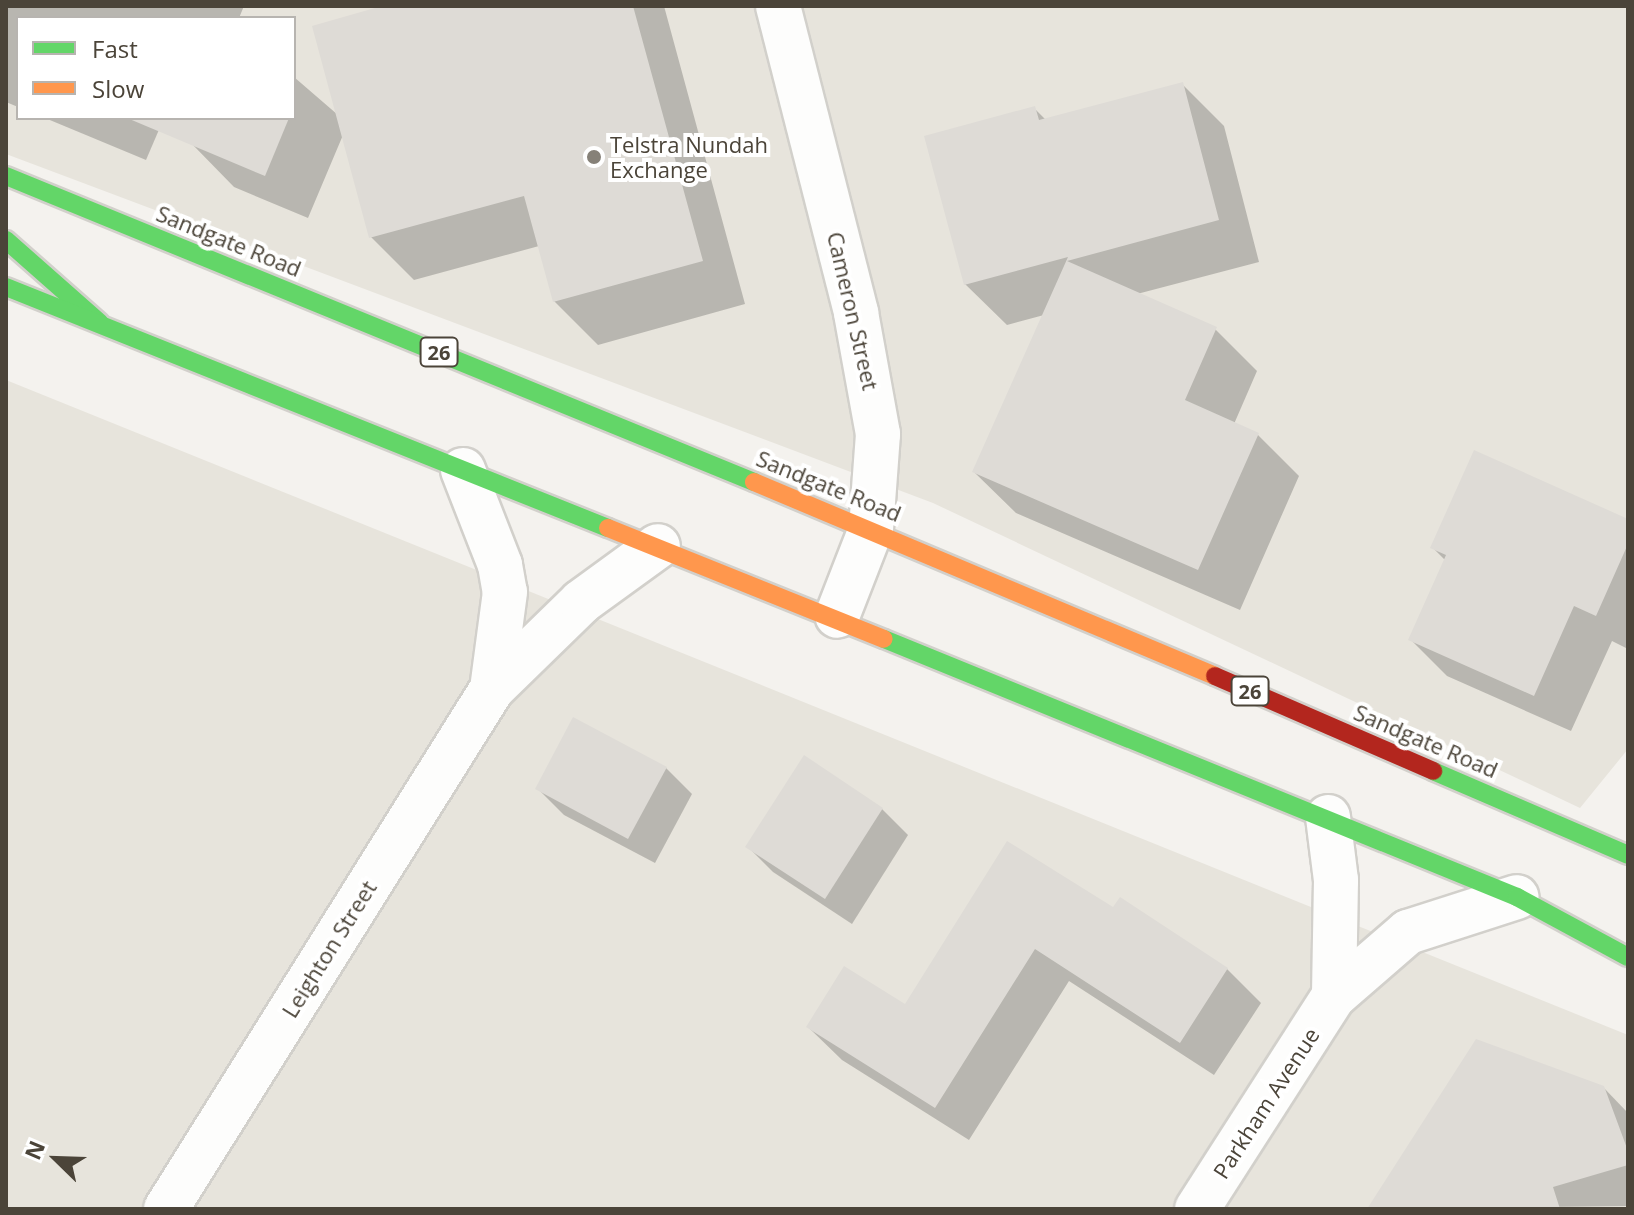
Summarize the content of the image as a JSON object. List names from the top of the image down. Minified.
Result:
{"streets":{"main road":["Sandgate Road","26"],"street":["Cameron Street","Leighton Street","Parkham Avenue"]},"crossings":[["Sandgate Road","Cameron Street"]],"places":["Telstra Nundah Exchange"],"legend":["Fast","Slow"],"north":"top left"}
